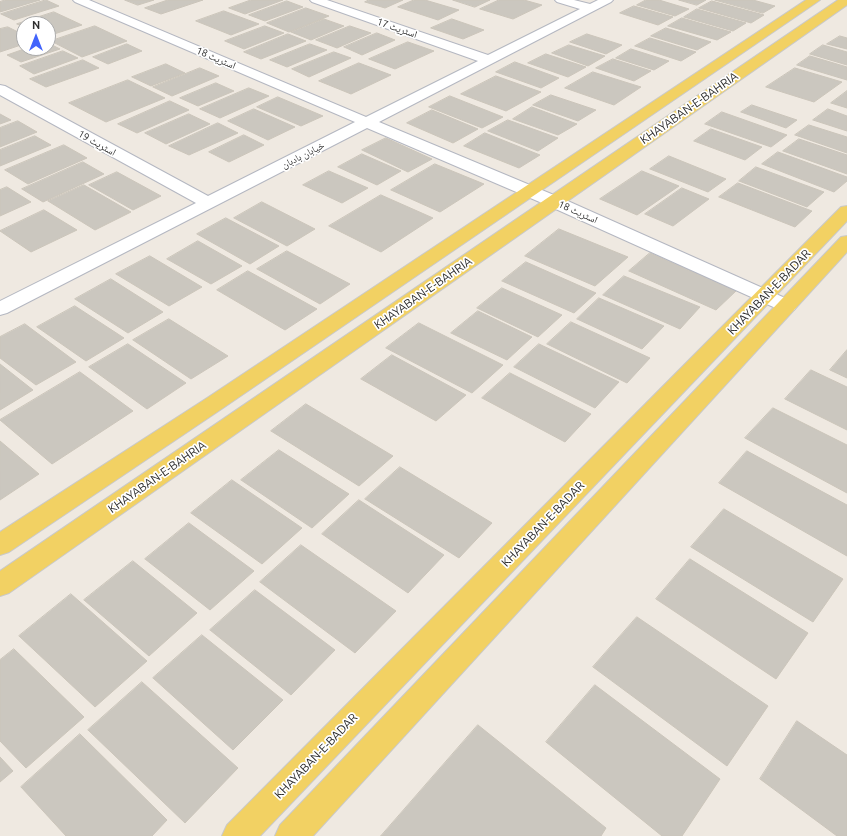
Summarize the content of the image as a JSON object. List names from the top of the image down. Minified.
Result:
{"streets":{"main road":["KHAYABAN-E-BAHRIA","KHAYABAN-E-BADAR"],"street":["اسٹریٹ 17","اسٹریٹ 18","اسٹریٹ 19","خیابان بادبان"]},"crossings":[["اسٹریٹ 17","خیابان بادبان"],["اسٹریٹ 18","KHAYABAN-E-BAHRIA"],["اسٹریٹ 18","خیابان بادبان"],["اسٹریٹ 18","KHAYABAN-E-BADAR"],["اسٹریٹ 19","خیابان بادبان"]],"north":"top"}
